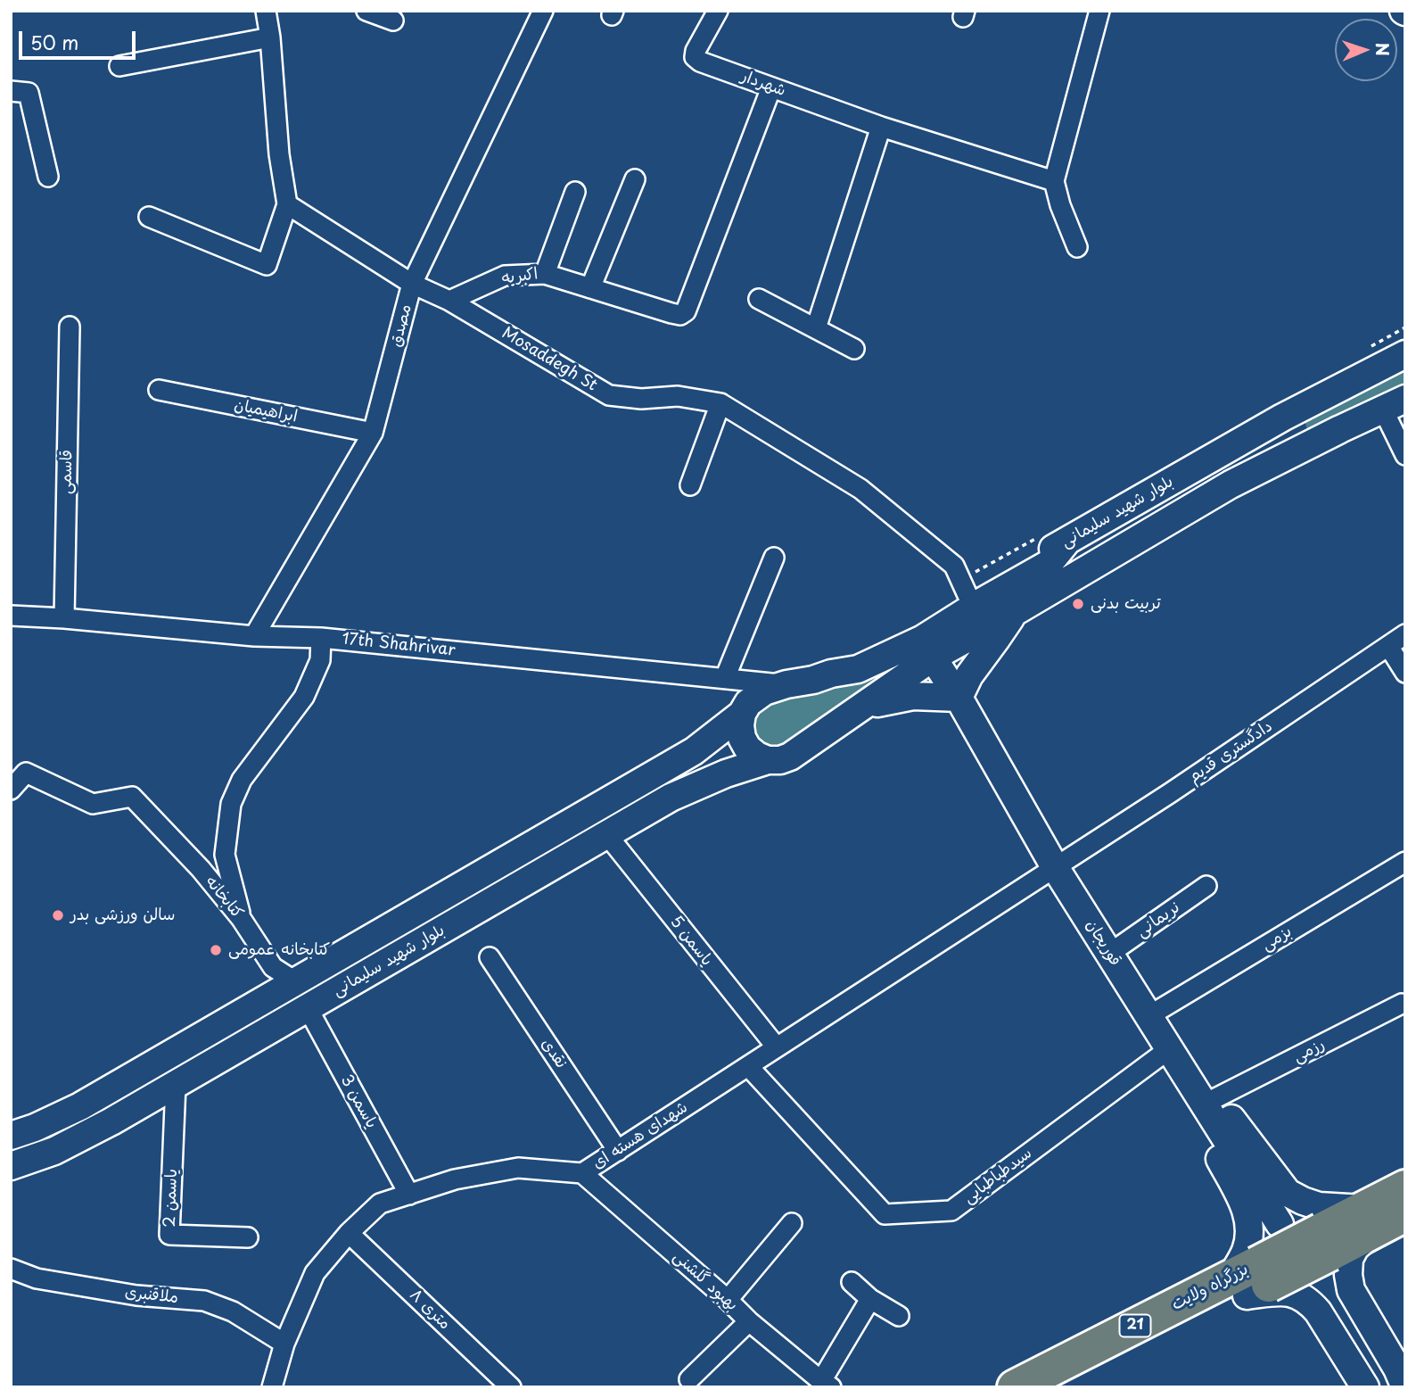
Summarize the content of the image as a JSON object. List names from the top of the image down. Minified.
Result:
{"streets":{"highway":["بزرگراه ولایت","21"],"main road":["بلوار شهید سلیمانی","قوریجان"],"street":["شهردار","اکبریه","مصدق","Mosaddegh St","ابراهیمیان","قاسمی","17th Shahrivar","دادگستری قدیم","کتابخانه","نریمانی","بزمی","یاسمن 5","رزمی","نقدی","یاسمن 3","شهدای هسته ای","سیدطباطبایی","یاسمن 2","بهبود گلشنی","ملاقنبری","۸ متری"]},"crossings":[["اکبریه","Mosaddegh St"],["مصدق","Mosaddegh St"],["مصدق","ابراهیمیان"],["مصدق","17th Shahrivar"],["Mosaddegh St","بلوار شهید سلیمانی"],["قاسمی","17th Shahrivar"],["بلوار شهید سلیمانی","17th Shahrivar"],["بلوار شهید سلیمانی","کتابخانه"],["بلوار شهید سلیمانی","یاسمن 5"],["بلوار شهید سلیمانی","قوریجان"],["بلوار شهید سلیمانی","یاسمن 3"],["بلوار شهید سلیمانی","یاسمن 2"],["دادگستری قدیم","قوریجان"],["دادگستری قدیم","شهدای هسته ای"],["نریمانی","قوریجان"],["بزمی","قوریجان"],["یاسمن 5","شهدای هسته ای"],["قوریجان","شهدای هسته ای"],["قوریجان","سیدطباطبایی"],["نقدی","شهدای هسته ای"],["یاسمن 3","شهدای هسته ای"],["شهدای هسته ای","سیدطباطبایی"],["شهدای هسته ای","بهبود گلشنی"],["شهدای هسته ای","ملاقنبری"],["شهدای هسته ای","۸ متری"]],"places":["تربیت بدنی","سالن ورزشی بدر","کتابخانه عمومی"],"scale_bar":"50 m","north":"right"}
